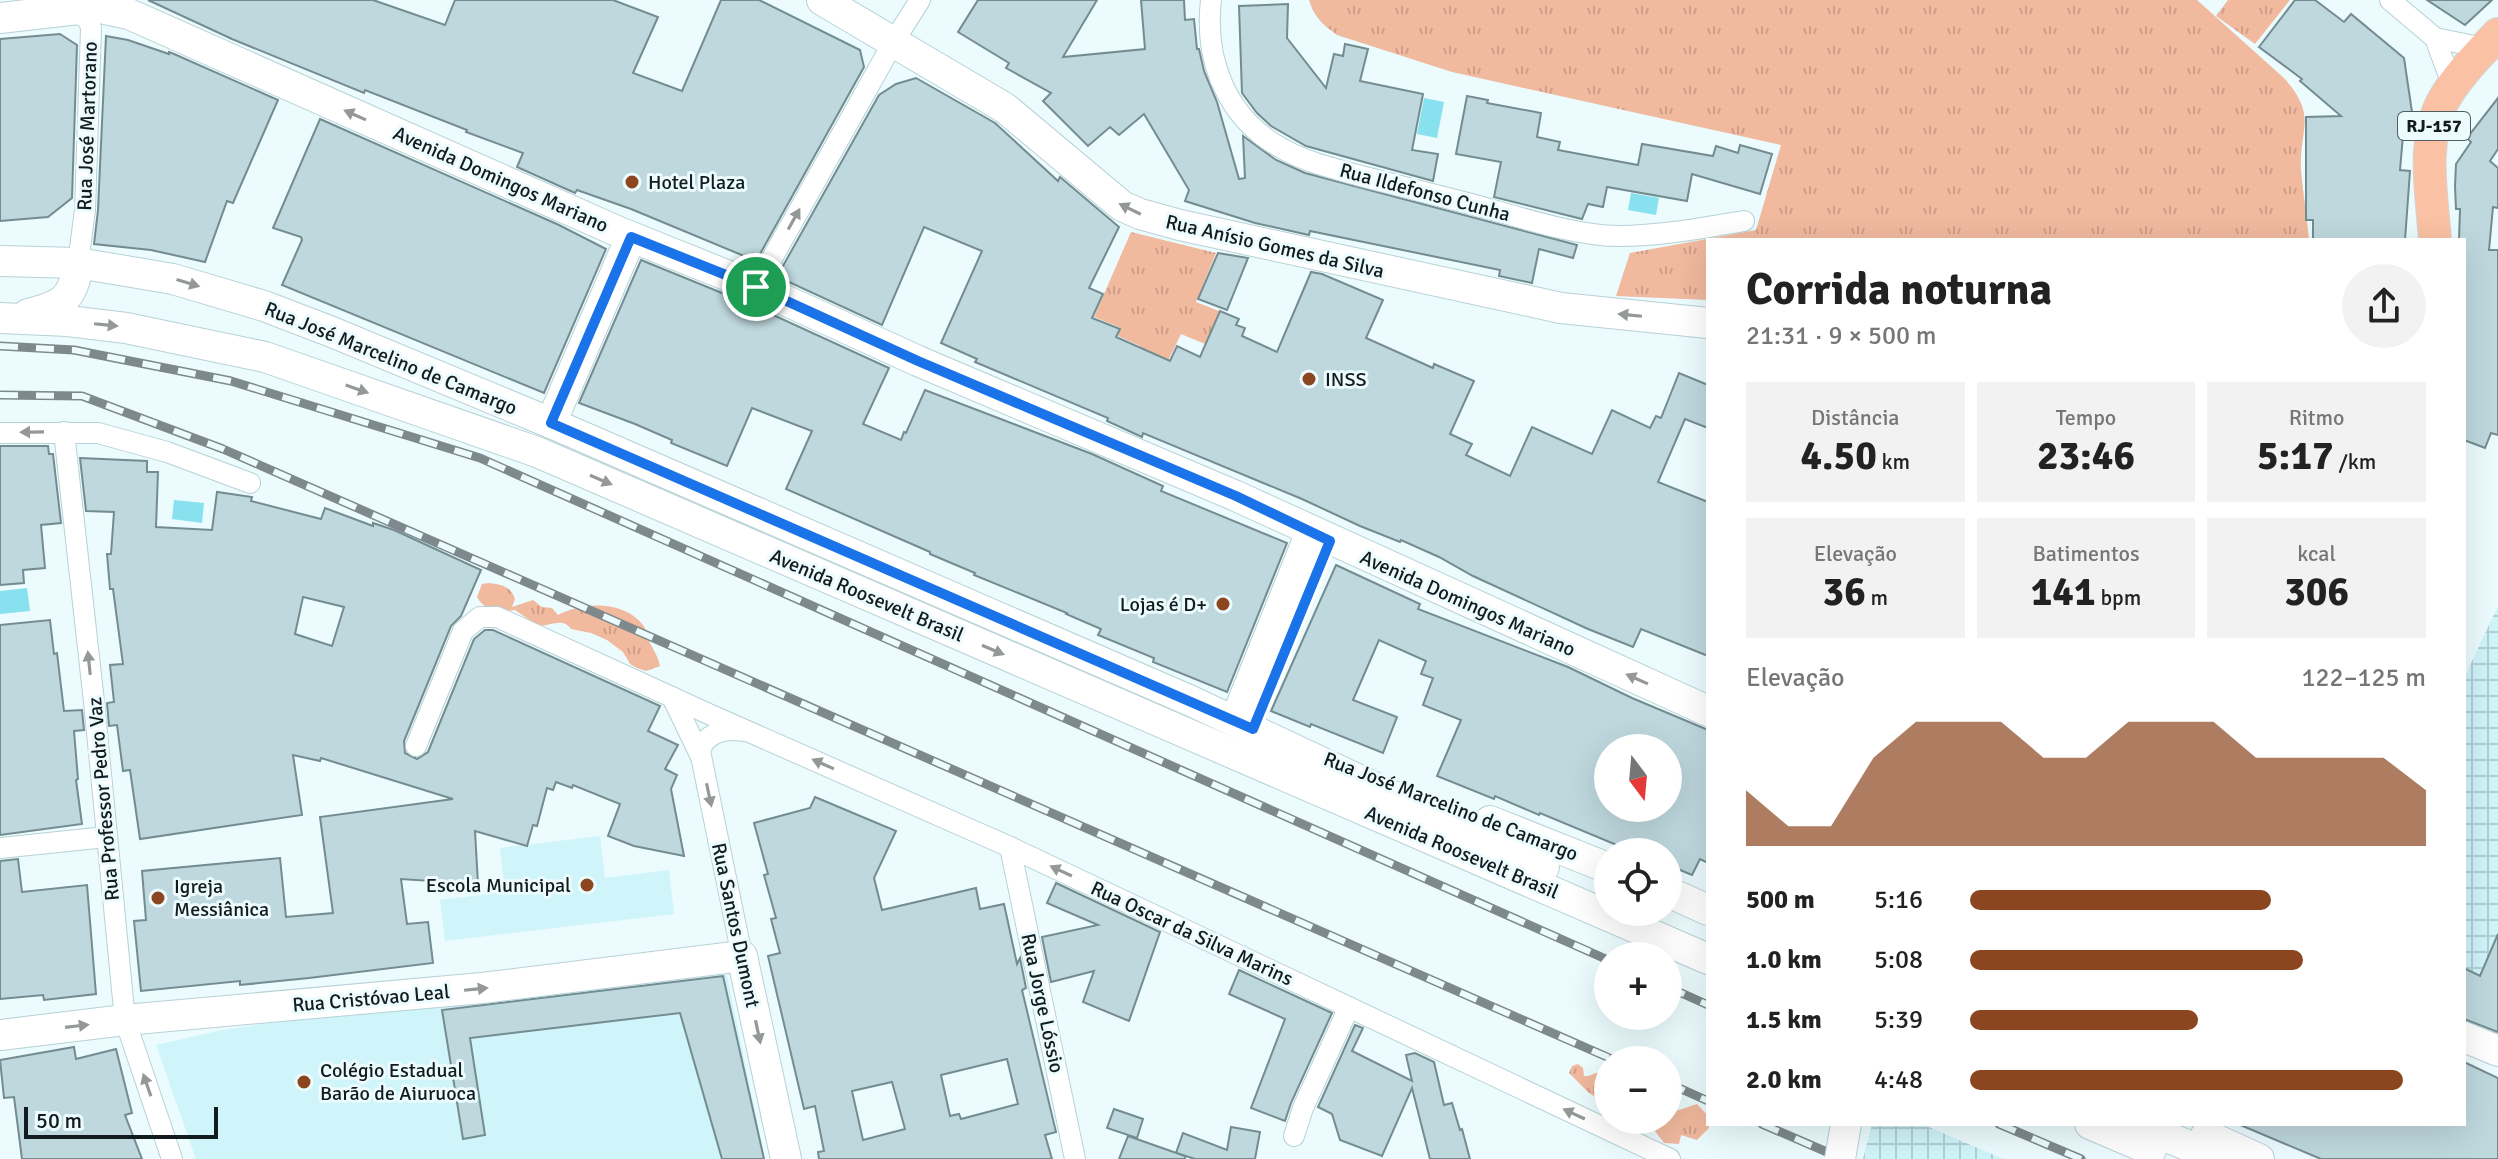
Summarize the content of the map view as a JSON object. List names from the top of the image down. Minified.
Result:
{"streets":{"main road":["RJ-157","Avenida Domingos Mariano","Rua Anísio Gomes da Silva","Rua José Marcelino de Camargo","Avenida Roosevelt Brasil","Rua Santos Dumont","Rua Cristóvao Leal"],"street":["Rua José Martorano","Rua Ildefonso Cunha","Rua Professor Pedro Vaz","Rua Oscar da Silva Marins","Rua Jorge Lóssio"]},"crossings":[["Rua José Martorano","Avenida Domingos Mariano"],["Rua José Martorano","Rua José Marcelino de Camargo"],["Rua Professor Pedro Vaz","Rua Cristóvao Leal"],["Rua Santos Dumont","Rua Oscar da Silva Marins"],["Rua Santos Dumont","Rua Cristóvao Leal"],["Rua Oscar da Silva Marins","Rua Jorge Lóssio"]],"one_way":["Avenida Domingos Mariano","Rua Anísio Gomes da Silva","Avenida Roosevelt Brasil","Rua Professor Pedro Vaz","Rua Santos Dumont","Rua Oscar da Silva Marins","Rua Cristóvao Leal"],"places":["Hotel Plaza","INSS","Lojas é D+","Escola Municipal","Igreja Messiânica","Colégio Estadual Barão de Aiuruoca"],"scale_bar":"50 m","north":"bottom","page":{"heading":["Corrida noturna","21:31 · 9 × 500 m"],"stats":[["Distância","4.50 km"],["Tempo","23:46"],["Ritmo","5:17 /km"],["Elevação","36 m"],["Batimentos","141 bpm"],["kcal","306"]],"chart":["Elevação","122–125 m"],"map_buttons":["+","−"],"list":[{"name":"500 m","note":"5:16"},{"name":"1.0 km","note":"5:08"},{"name":"1.5 km","note":"5:39"},{"name":"2.0 km","note":"4:48"}],"scale":"50 m"}}
